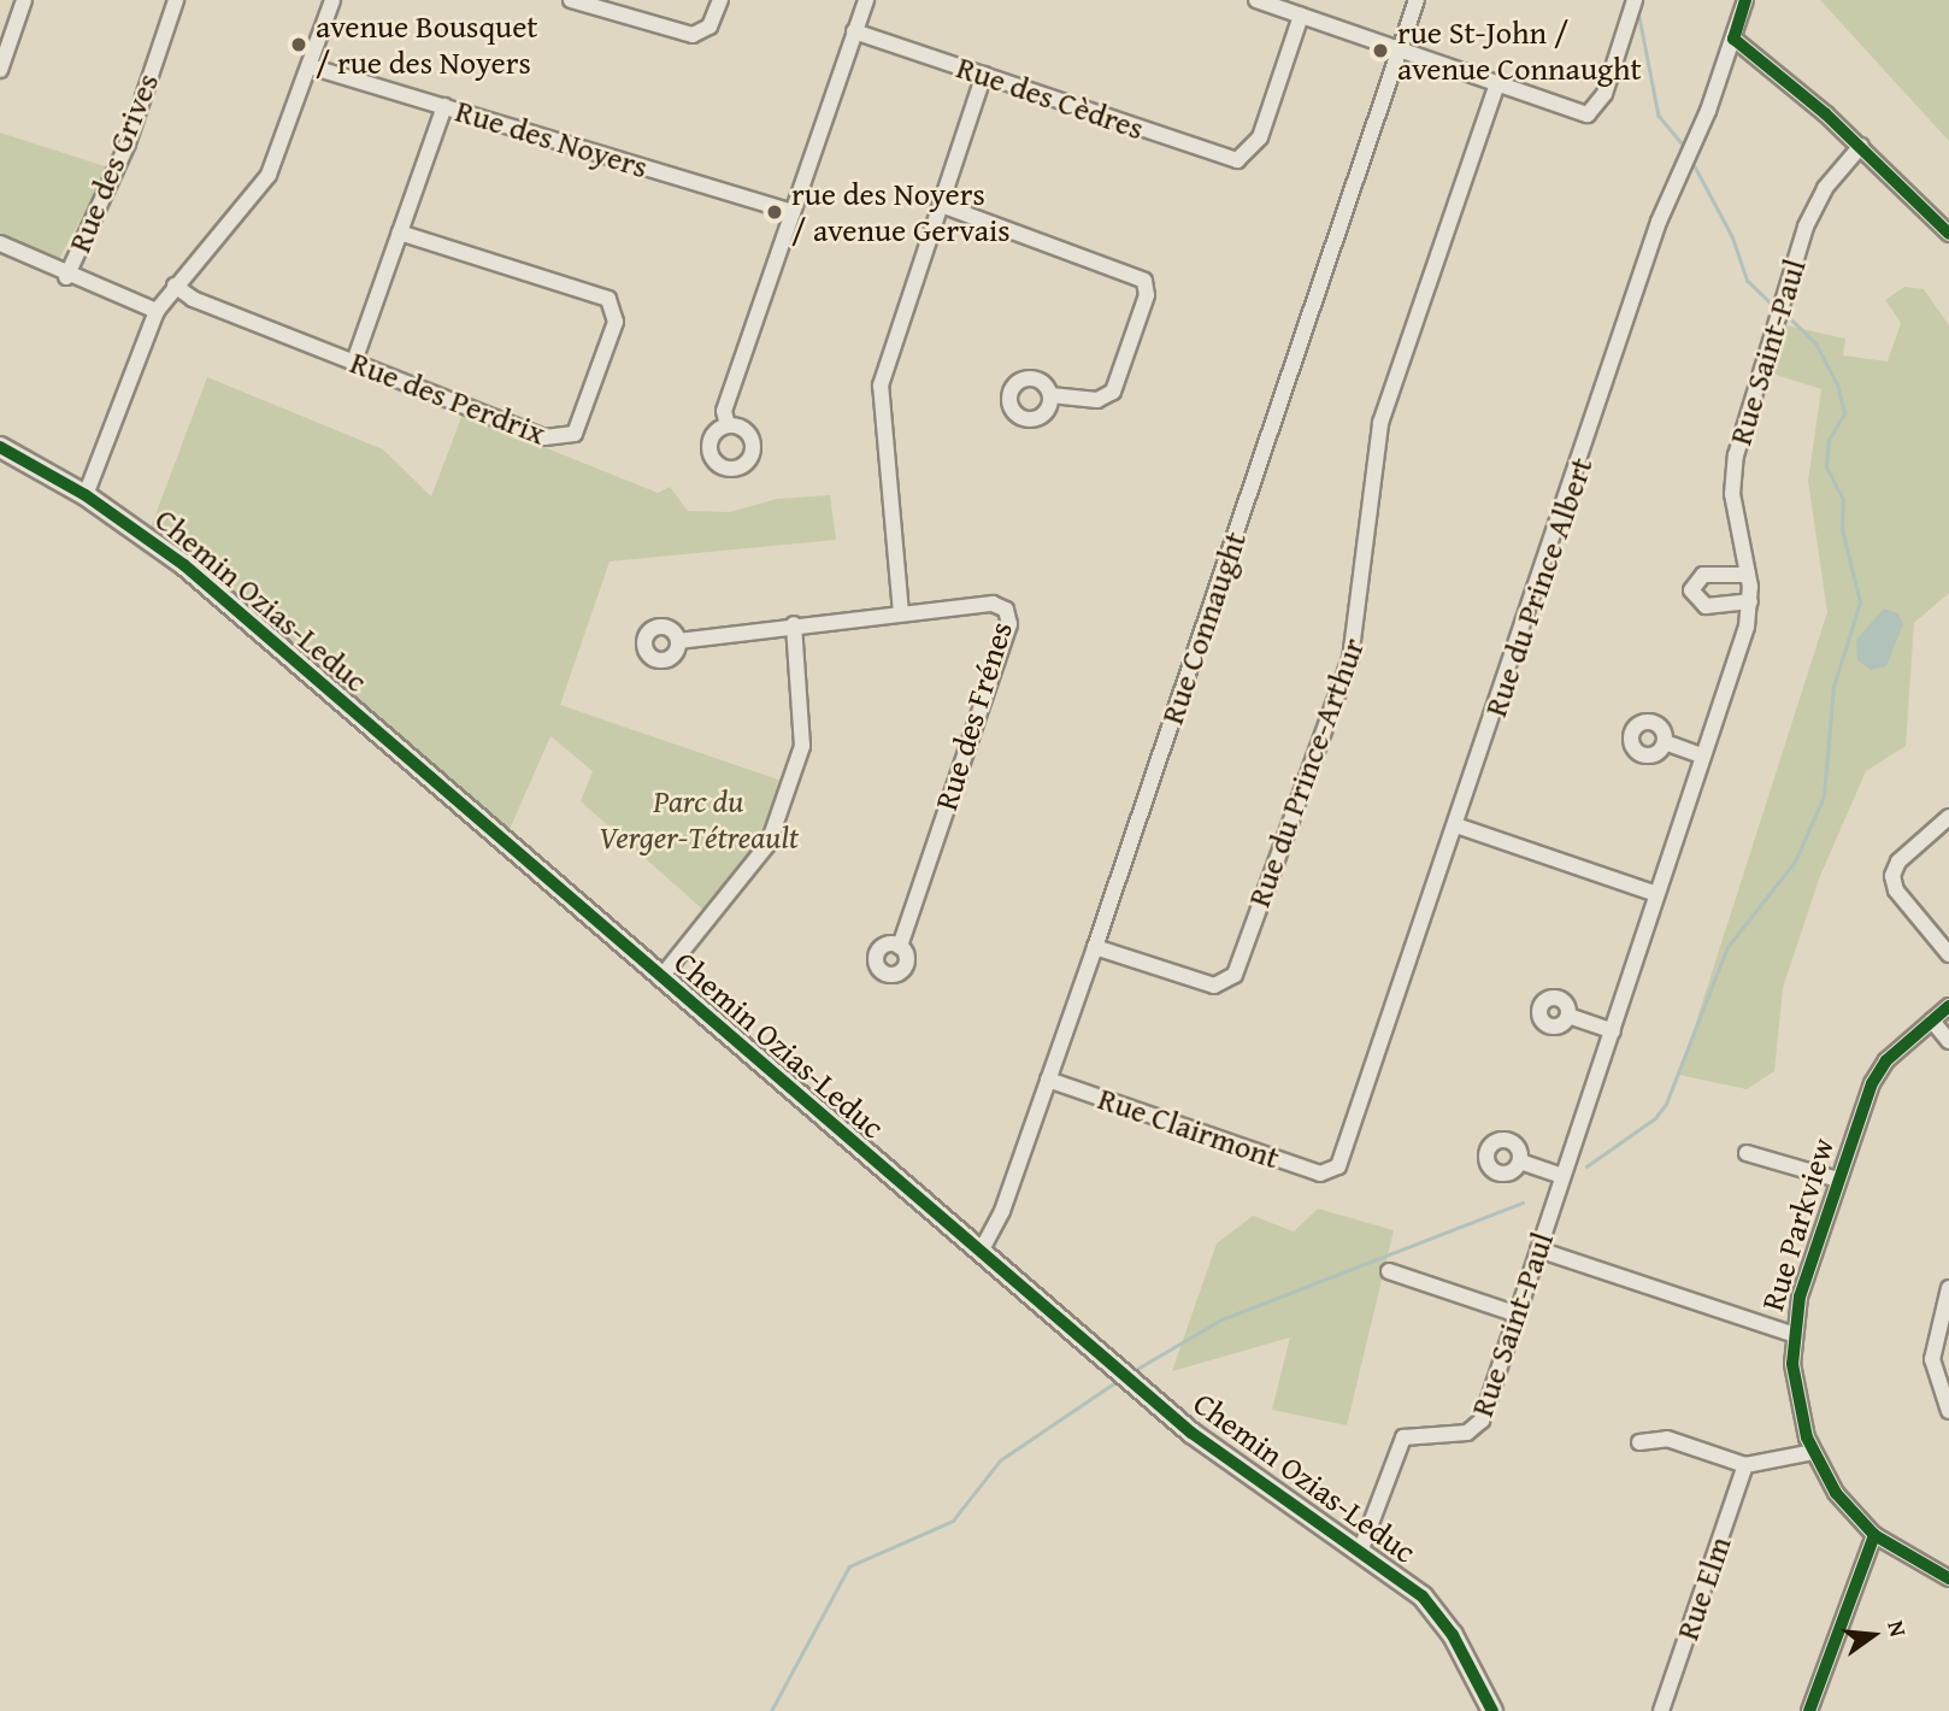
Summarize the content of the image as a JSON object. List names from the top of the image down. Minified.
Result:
{"streets":{"street":["Rue des Cèdres","Rue des Noyers","Rue des Grives","Rue Saint-Paul","Rue des Perdrix","Rue du Prince Albert","Chemin Ozias-Leduc","Rue Connaught","Rue des Frénes","Rue du Prince-Arthur","Rue Clairmont","Rue Parkview","Rue Elm"]},"crossings":[["Rue Saint-Paul","Chemin Ozias-Leduc"],["Rue du Prince Albert","Rue Clairmont"],["Chemin Ozias-Leduc","Rue Connaught"],["Rue Connaught","Rue du Prince-Arthur"],["Rue Connaught","Rue Clairmont"]],"parks":["Parc du Verger-Tétreault"],"places":["avenue Bousquet / rue des Noyers","rue St-John / avenue Connaught","rue des Noyers / avenue Gervais"],"north":"right"}
